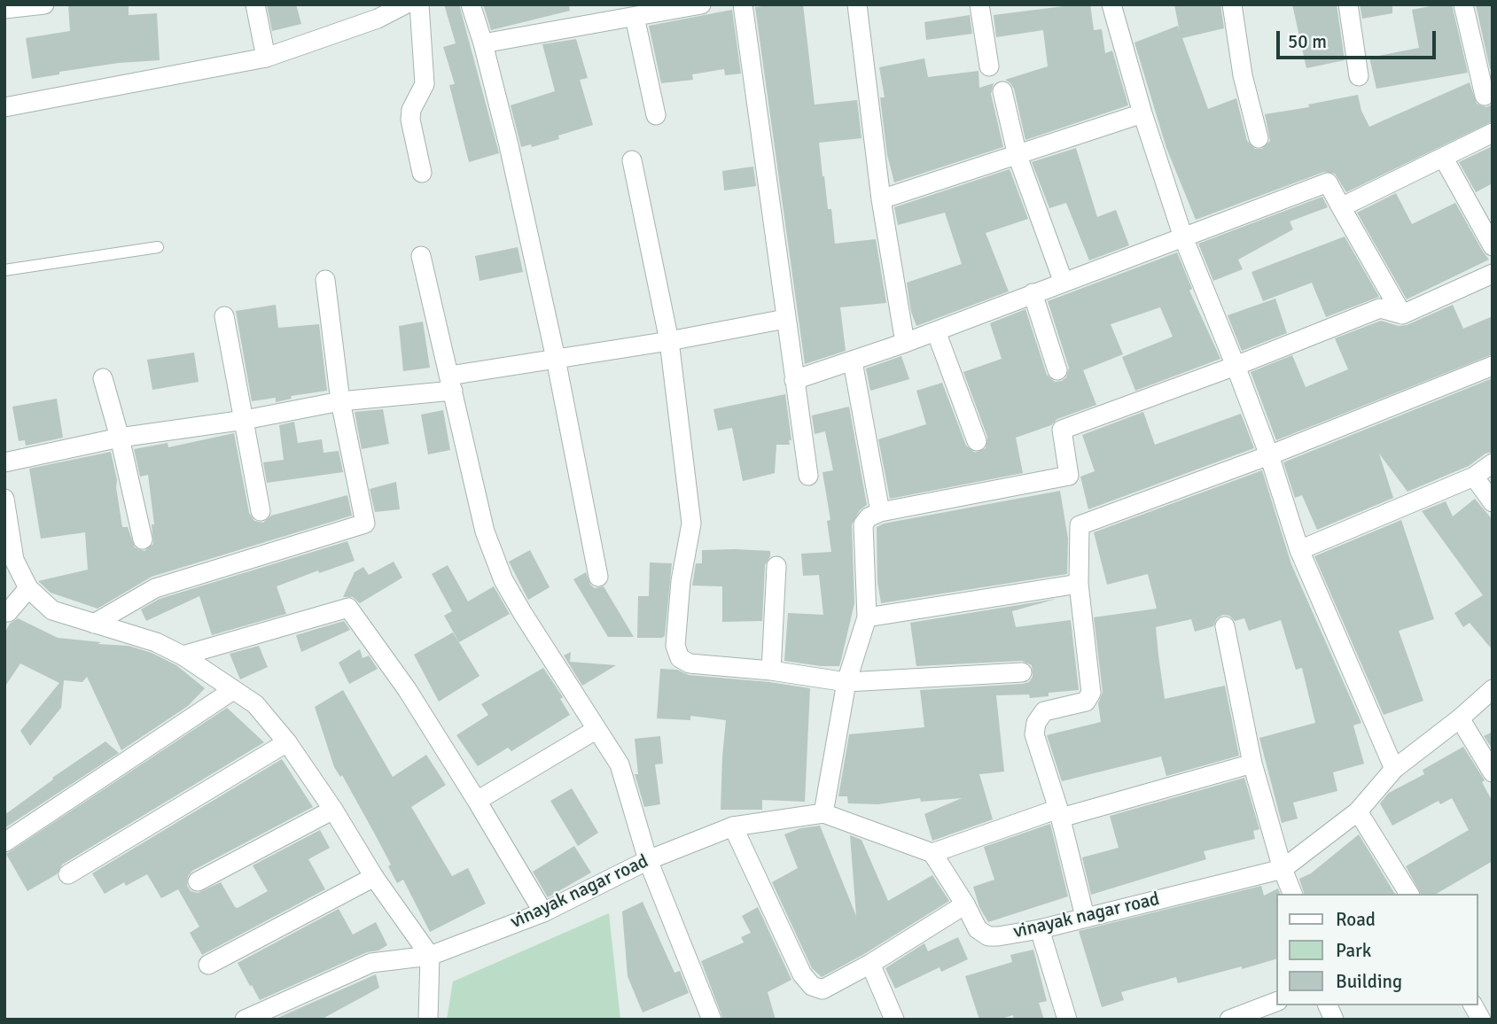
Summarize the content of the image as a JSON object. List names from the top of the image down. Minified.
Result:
{"streets":{"street":["vinayak nagar road"]},"legend":["Road","Park","Building"],"scale_bar":"50 m"}
